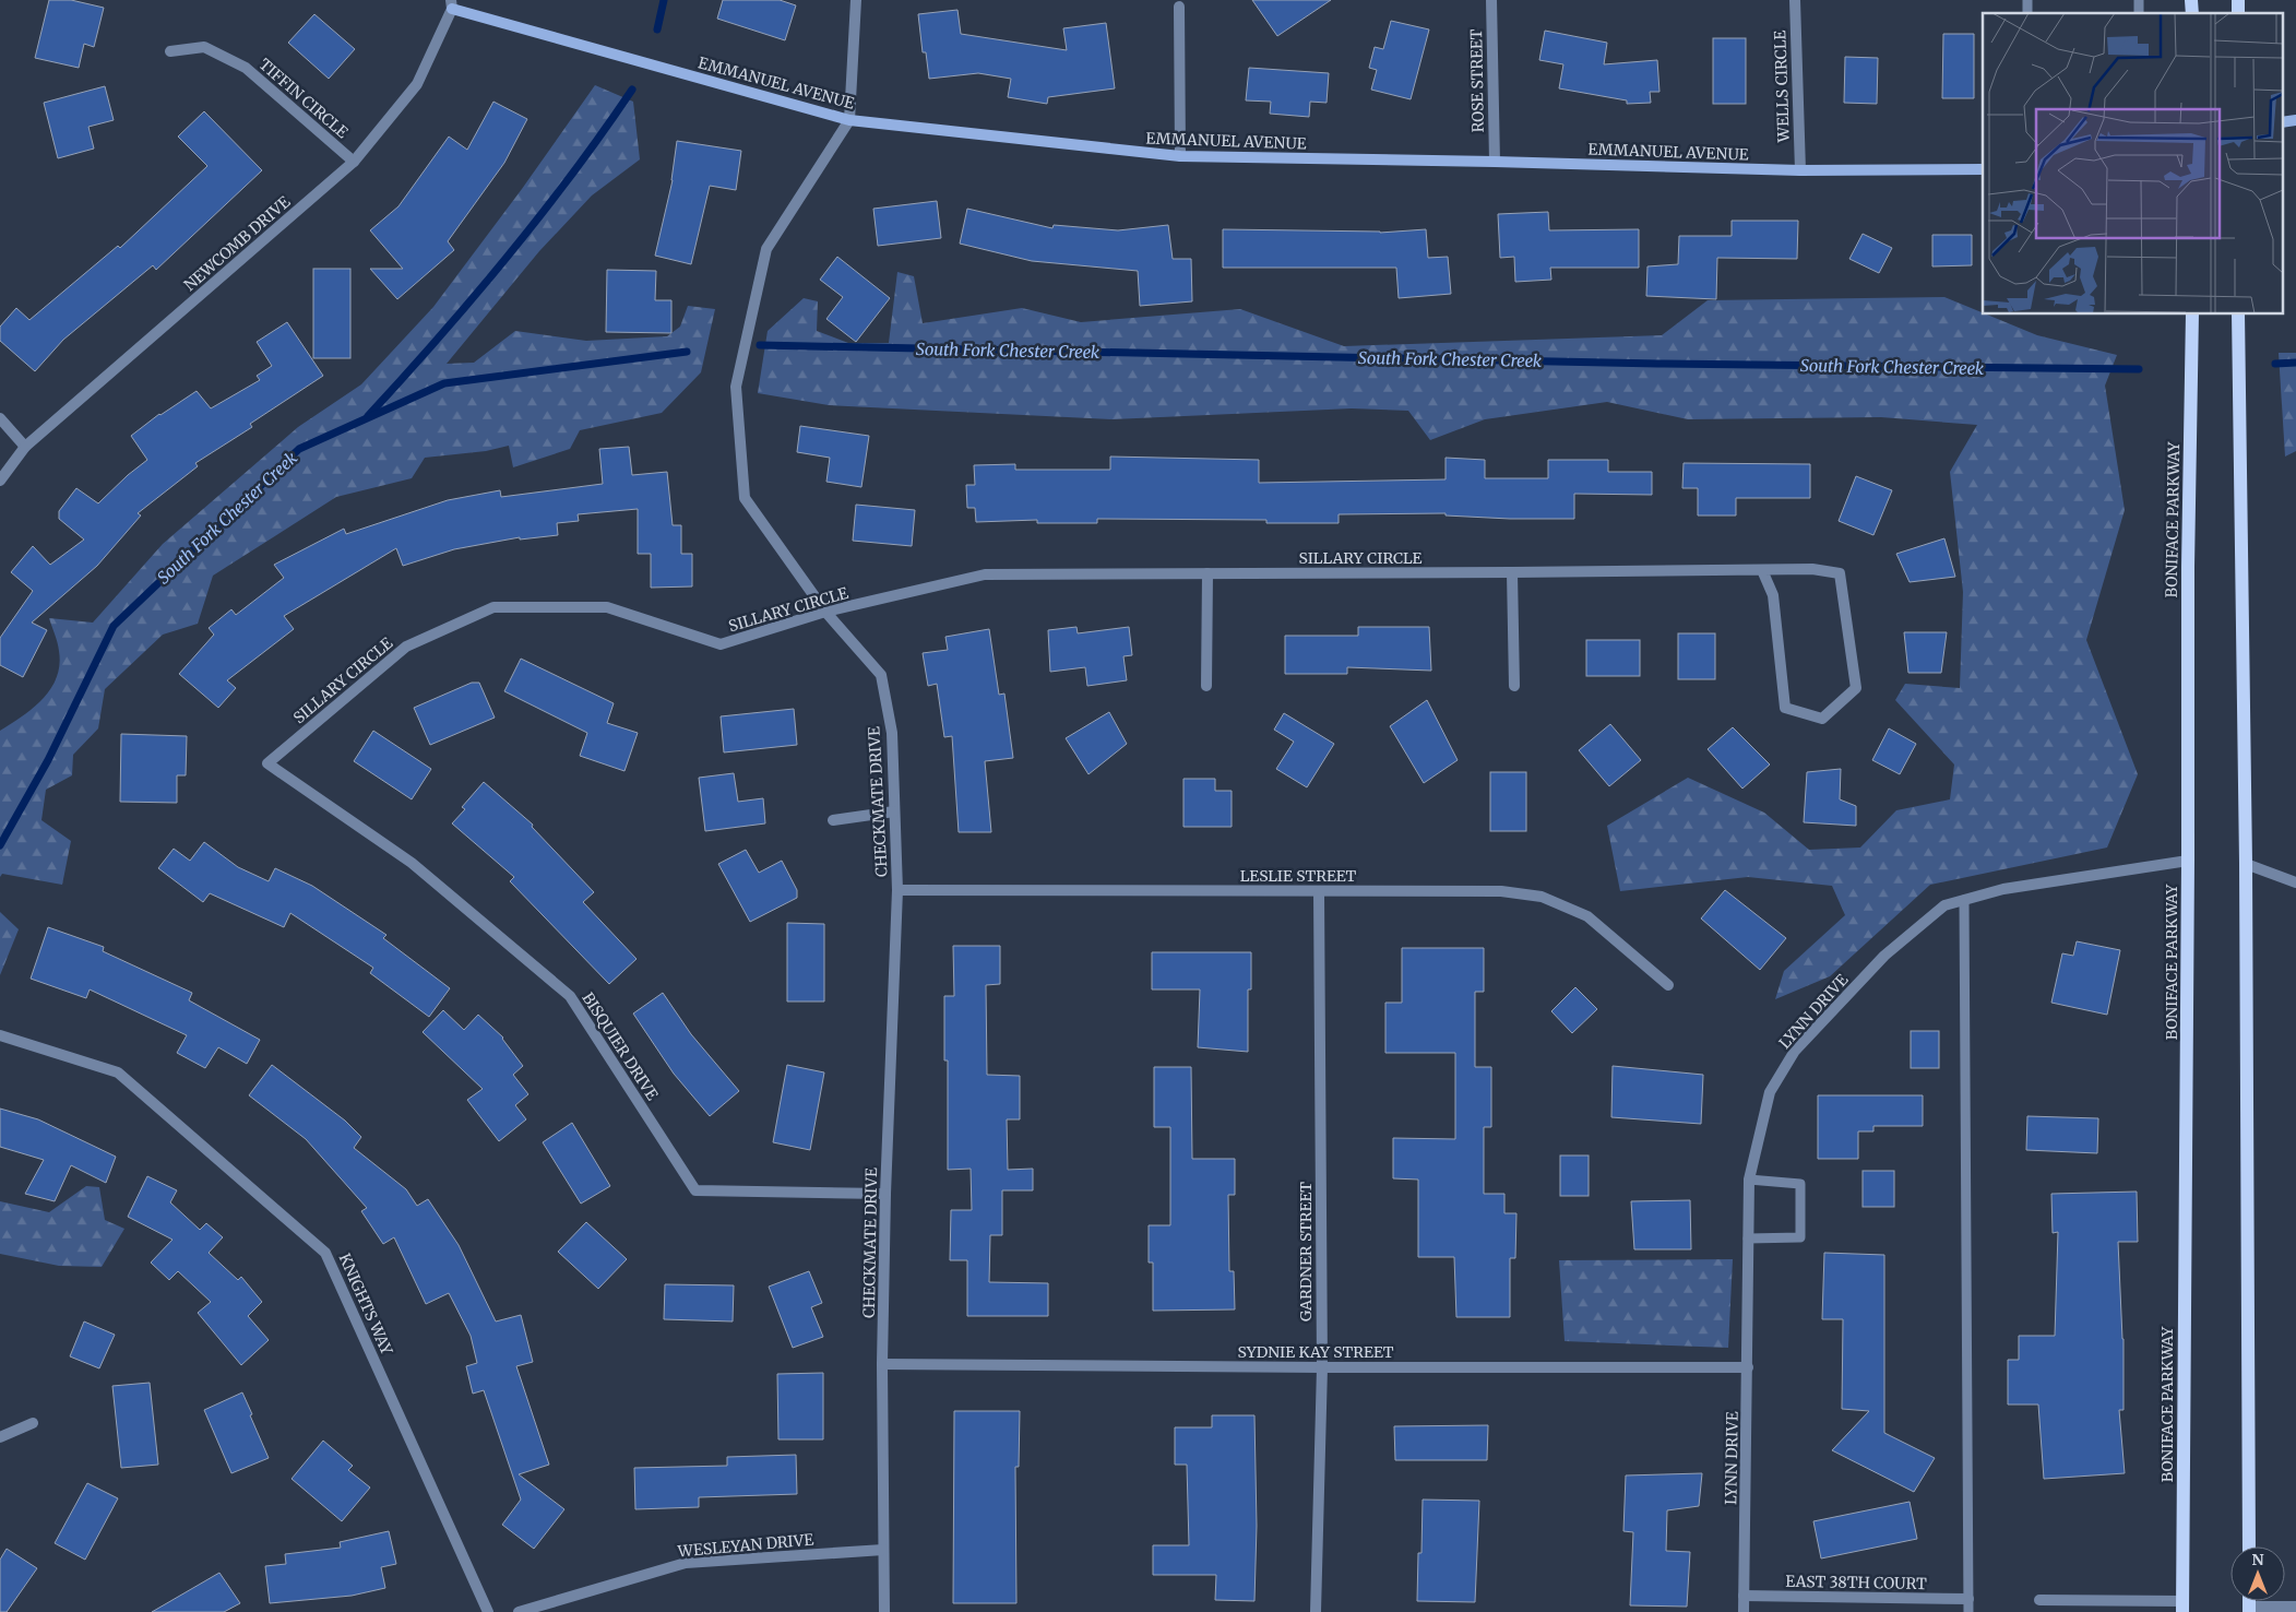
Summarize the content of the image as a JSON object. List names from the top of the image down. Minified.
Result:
{"streets":{"main road":["BONIFACE PARKWAY"],"street":["ROSE STREET","EMMANUEL AVENUE","WELLS CIRCLE","TIFFIN CIRCLE","NEWCOMB DRIVE","SILLARY CIRCLE","CHECKMATE DRIVE","LESLIE STREET","LYNN DRIVE","BISQUIER DRIVE","GARDNER STREET","KNIGHTS WAY","SYDNIE KAY STREET","WESLEYAN DRIVE","EAST 38TH COURT"]},"crossings":[["ROSE STREET","EMMANUEL AVENUE"],["EMMANUEL AVENUE","WELLS CIRCLE"],["EMMANUEL AVENUE","NEWCOMB DRIVE"],["EMMANUEL AVENUE","CHECKMATE DRIVE"],["TIFFIN CIRCLE","NEWCOMB DRIVE"],["BONIFACE PARKWAY","LYNN DRIVE"],["SILLARY CIRCLE","CHECKMATE DRIVE"],["SILLARY CIRCLE","BISQUIER DRIVE"],["CHECKMATE DRIVE","LESLIE STREET"],["CHECKMATE DRIVE","BISQUIER DRIVE"],["CHECKMATE DRIVE","SYDNIE KAY STREET"],["CHECKMATE DRIVE","WESLEYAN DRIVE"],["LESLIE STREET","GARDNER STREET"],["LYNN DRIVE","SYDNIE KAY STREET"],["LYNN DRIVE","EAST 38TH COURT"],["GARDNER STREET","SYDNIE KAY STREET"]],"water":["South Fork Chester Creek"],"north":"top"}
